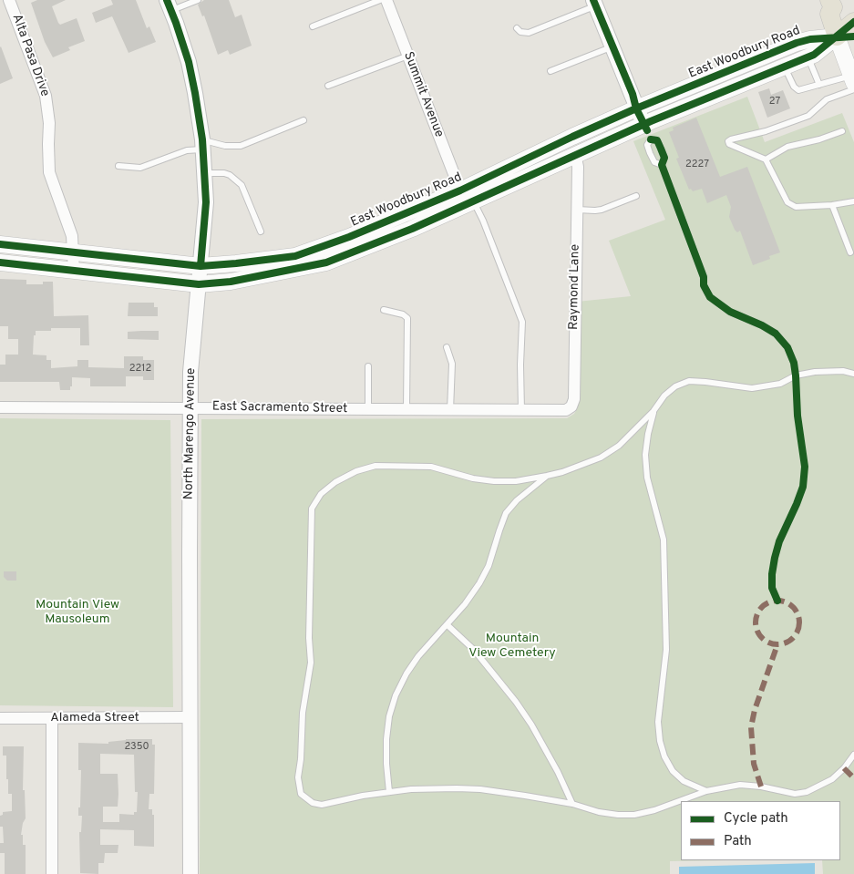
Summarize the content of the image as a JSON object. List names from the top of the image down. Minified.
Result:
{"streets":{"main road":["East Woodbury Road"],"street":["Alta Pasa Drive","Summit Avenue","Raymond Lane","East Sacramento Street","North Marengo Avenue","Alameda Street"]},"crossings":[["East Woodbury Road","Alta Pasa Drive"],["East Woodbury Road","Summit Avenue"],["East Woodbury Road","Raymond Lane"],["East Woodbury Road","North Marengo Avenue"],["Raymond Lane","East Sacramento Street"],["East Sacramento Street","North Marengo Avenue"],["North Marengo Avenue","Alameda Street"]],"parks":["Mountain View Mausoleum","Mountain View Cemetery"],"house_numbers":["27","2227","2212","2350"],"legend":["Cycle path","Path"]}
